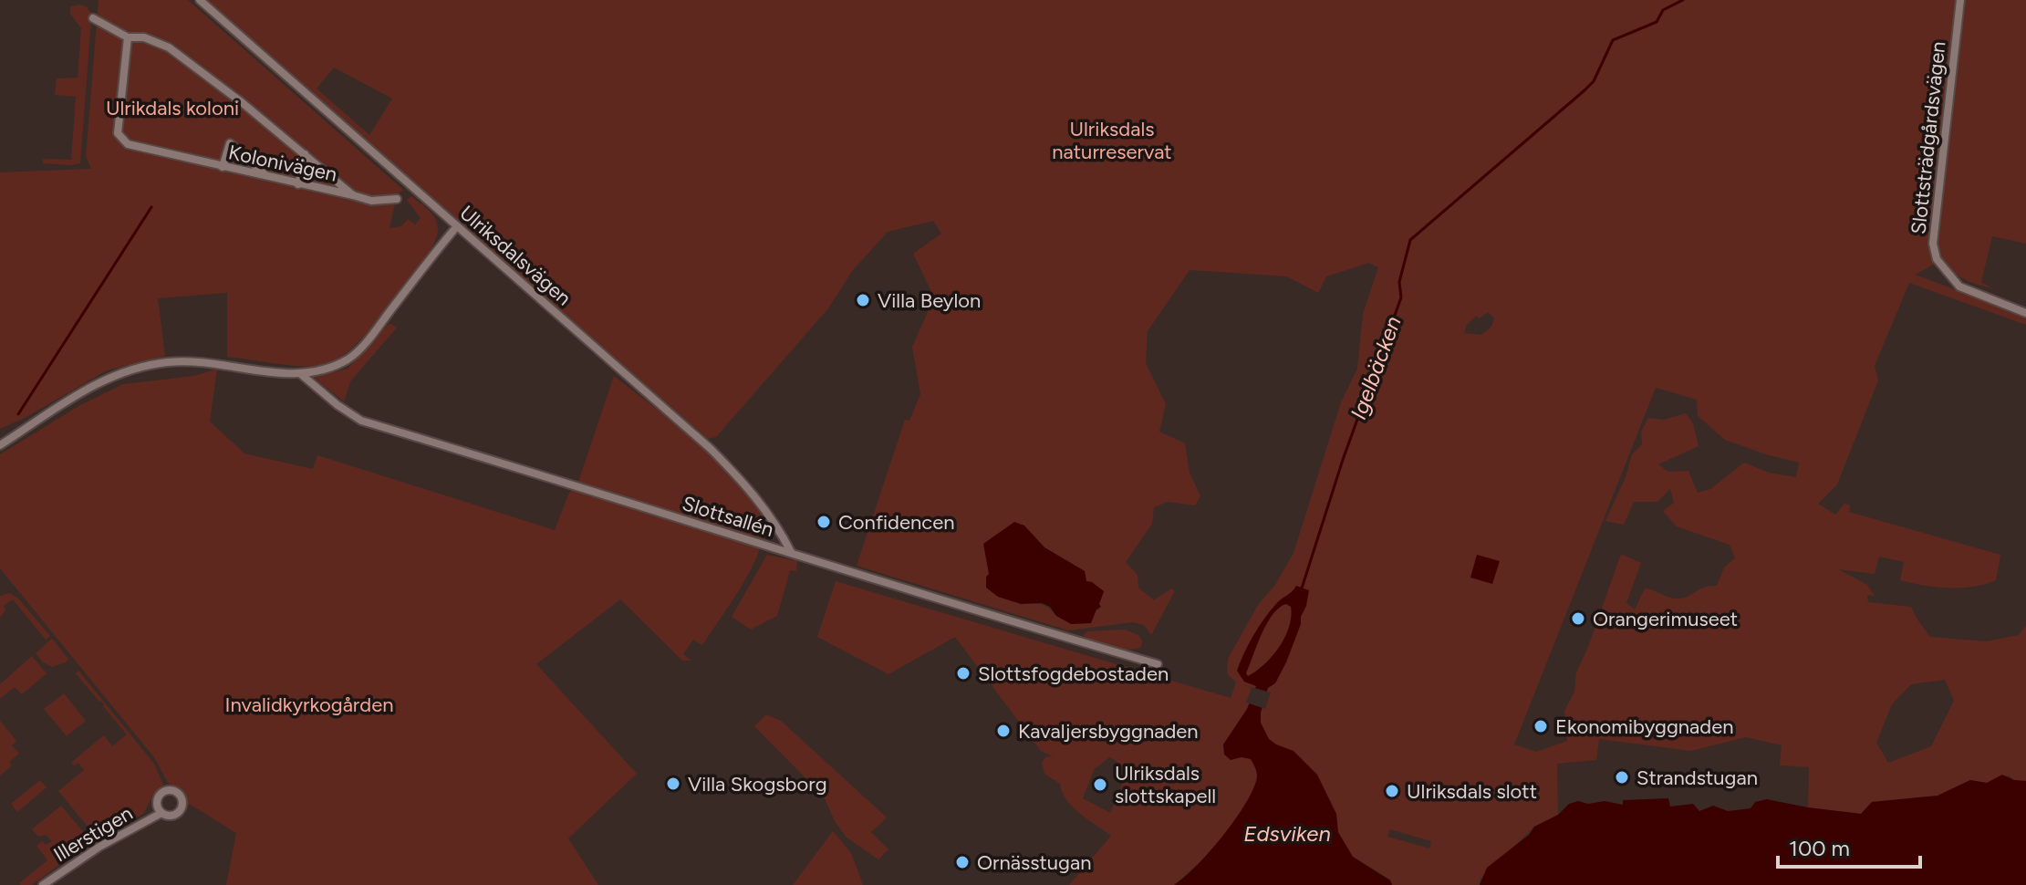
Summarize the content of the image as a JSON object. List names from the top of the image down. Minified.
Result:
{"streets":{"street":["Slottsträdgårdsvägen","Kolonivägen","Ulriksdalsvägen","Slottsallén","Illerstigen"]},"crossings":[["Ulriksdalsvägen","Slottsallén"]],"water":["Igelbäcken","Edsviken"],"parks":["Ulrikdals koloni","Ulriksdals naturreservat","Invalidkyrkogården"],"places":["Villa Beylon","Confidencen","Orangerimuseet","Slottsfogdebostaden","Ekonomibyggnaden","Kavaljersbyggnaden","Strandstugan","Villa Skogsborg","Ulriksdals slottskapell","Ulriksdals slott","Ornässtugan"],"scale_bar":"100 m"}
